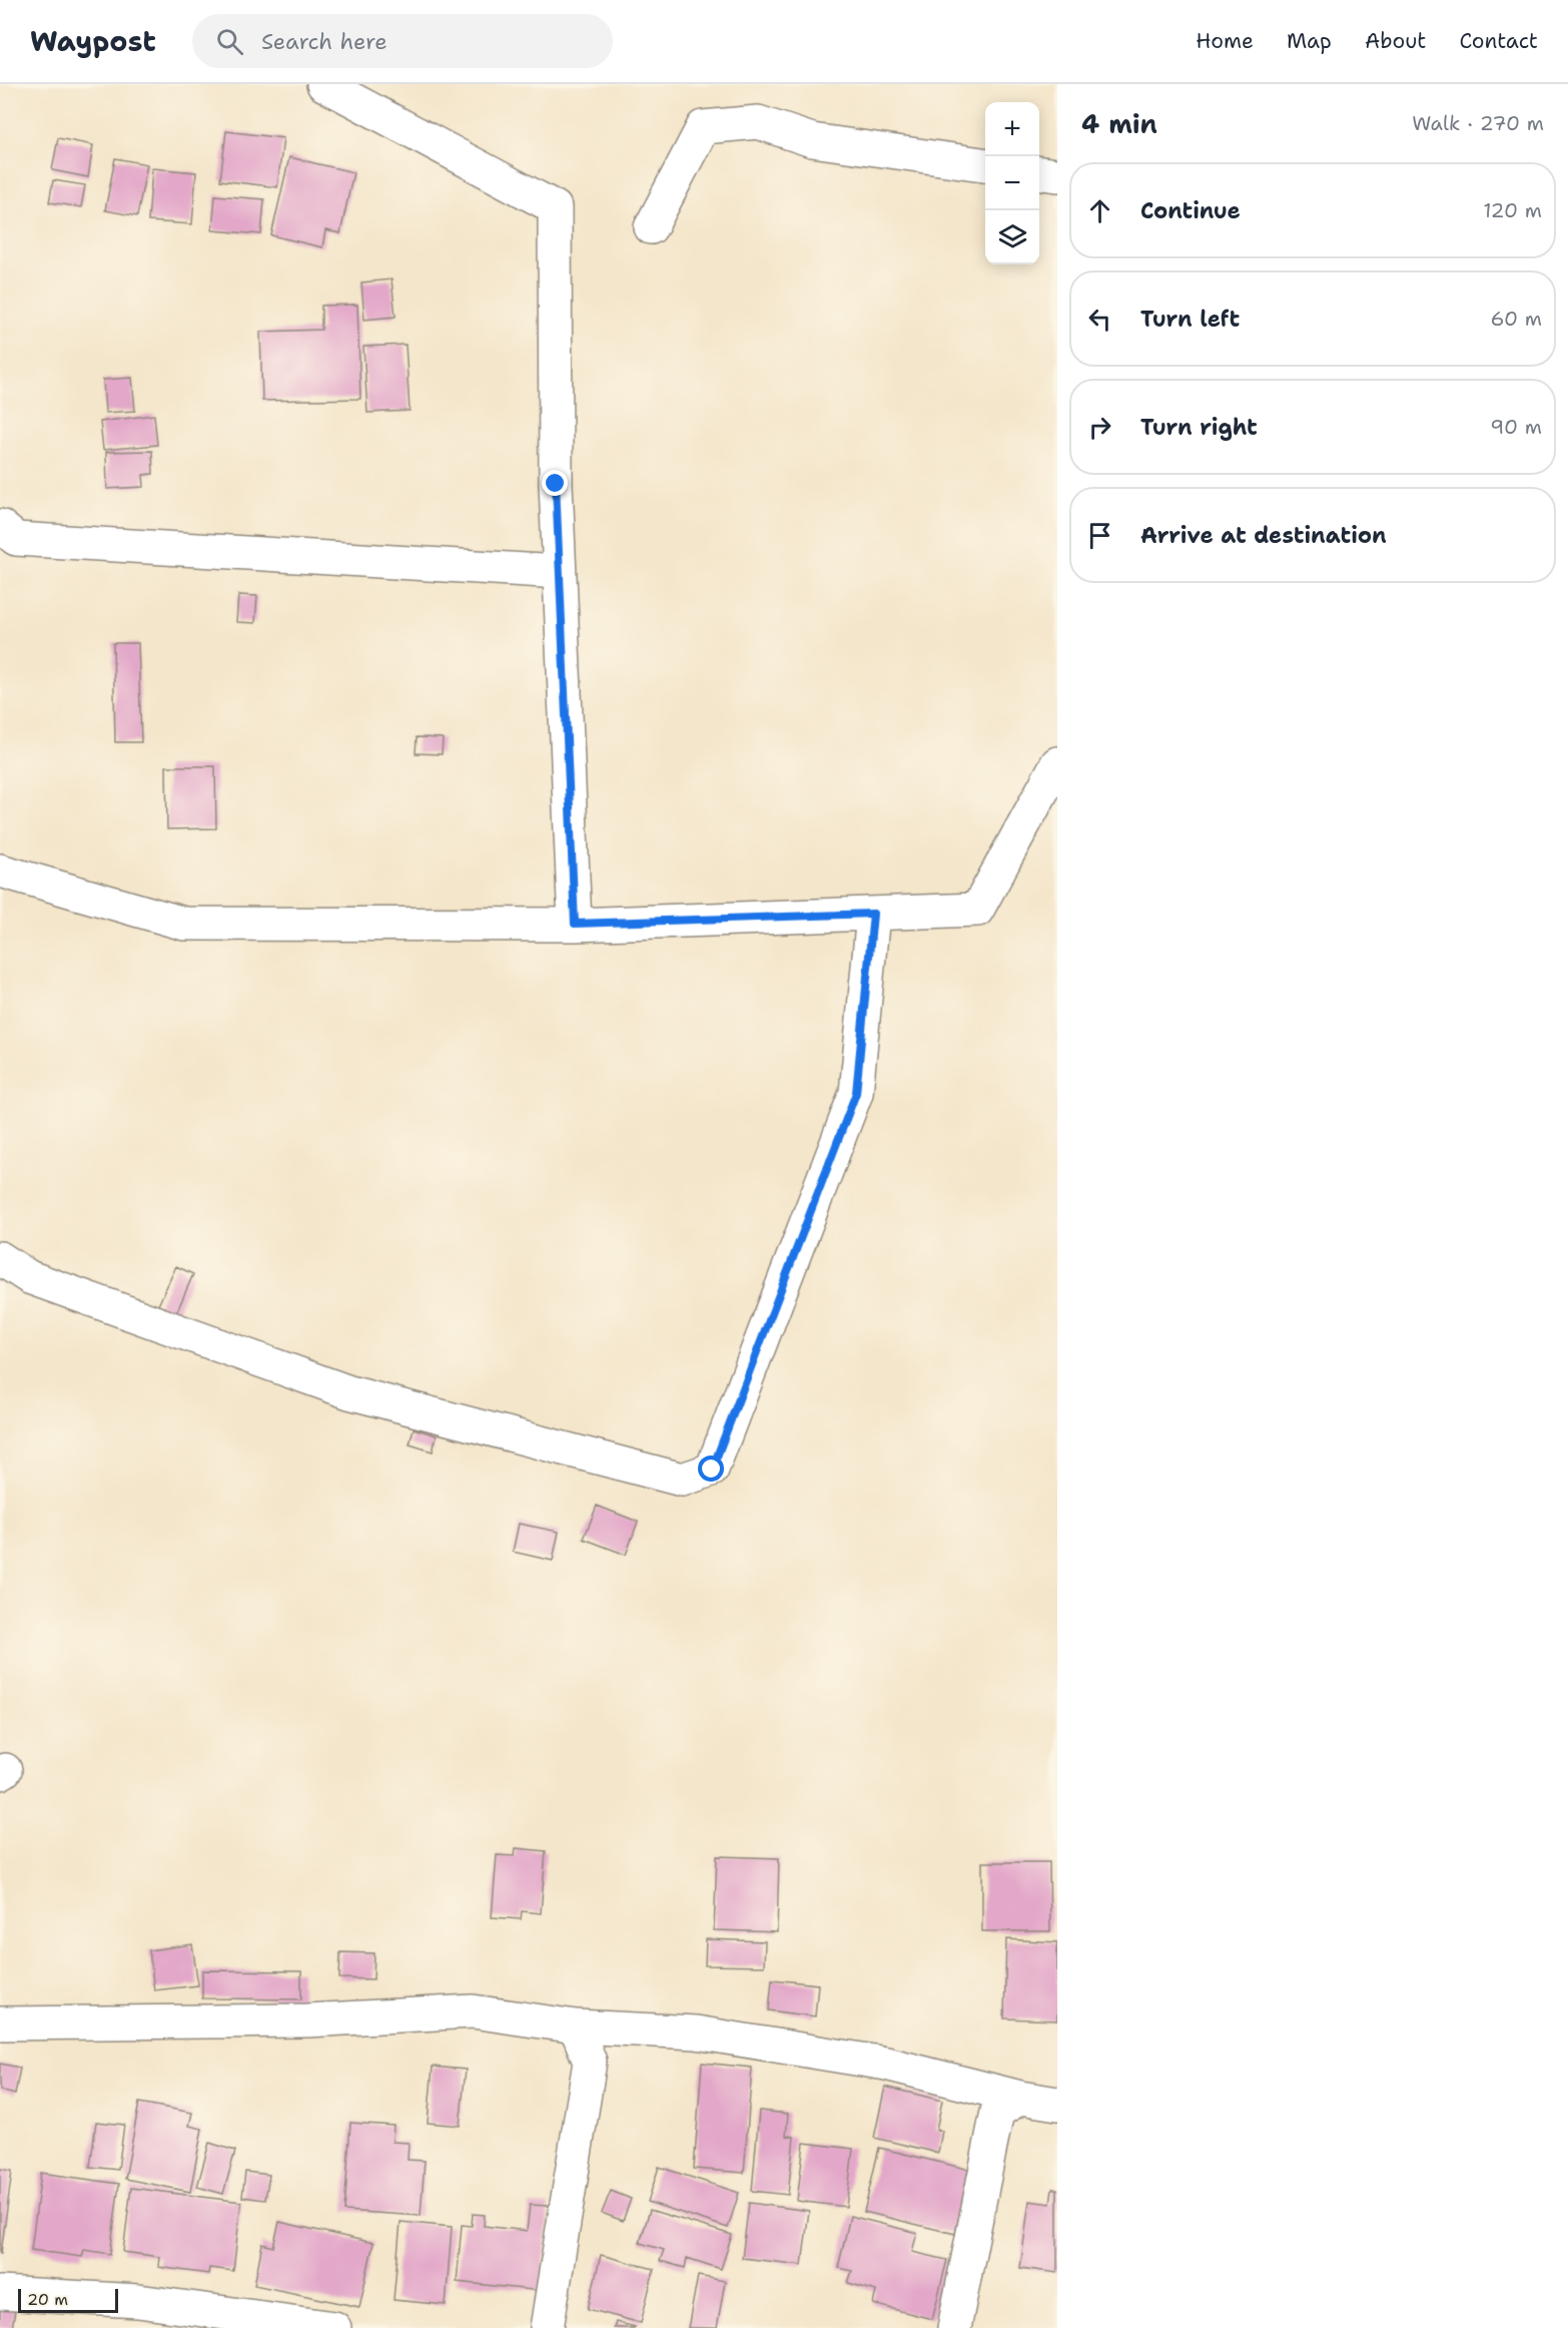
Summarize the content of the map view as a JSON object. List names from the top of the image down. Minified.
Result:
{"scale_bar":"20 m","page":{"header":"Waypost","search":"Search here","nav":["Home","Map","About","Contact"],"heading":["4 min","Walk · 270 m"],"map_buttons":["+","−"],"list":[["Continue","120 m"],["Turn left","60 m"],["Turn right","90 m"],"Arrive at destination"],"scale":"20 m"}}
